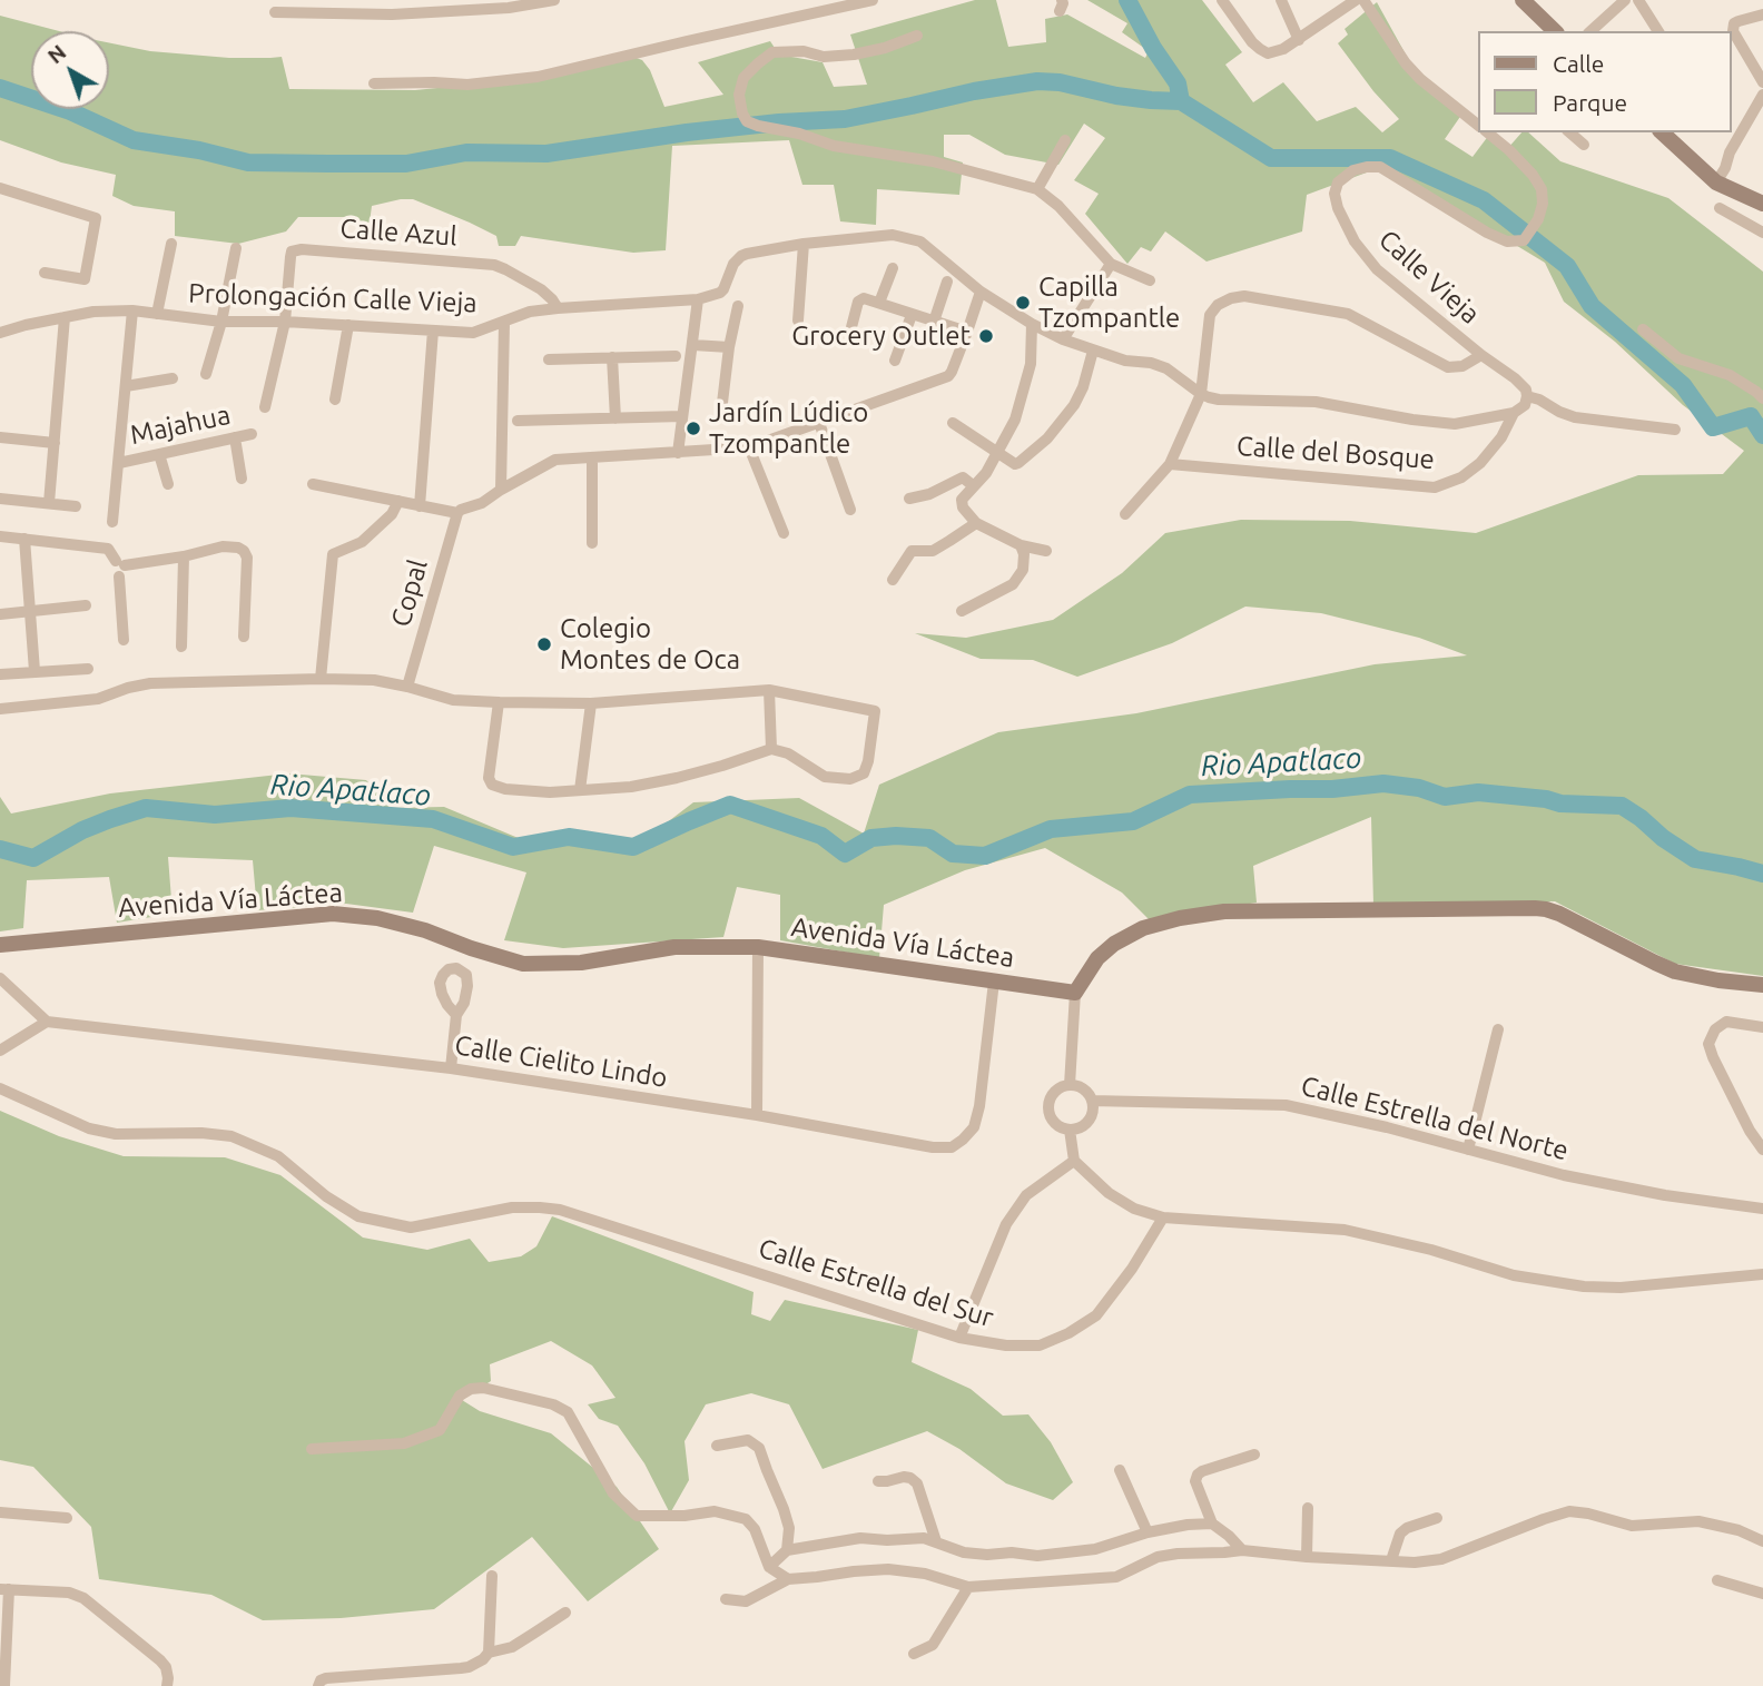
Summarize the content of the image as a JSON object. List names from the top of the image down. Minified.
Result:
{"streets":{"street":["Calle Azul","Calle Vieja","Prolongación Calle Vieja","Majahua","Calle del Bosque","Copal","Avenida Vía Láctea","Calle Cielito Lindo","Calle Estrella del Norte","Calle Estrella del Sur"]},"crossings":[["Calle Azul","Prolongación Calle Vieja"],["Avenida Vía Láctea","Calle Cielito Lindo"]],"water":["Rio Apatlaco"],"places":["Capilla Tzompantle","Grocery Outlet","Jardín Lúdico Tzompantle","Colegio Montes de Oca"],"legend":["Calle","Parque"],"north":"top left"}
